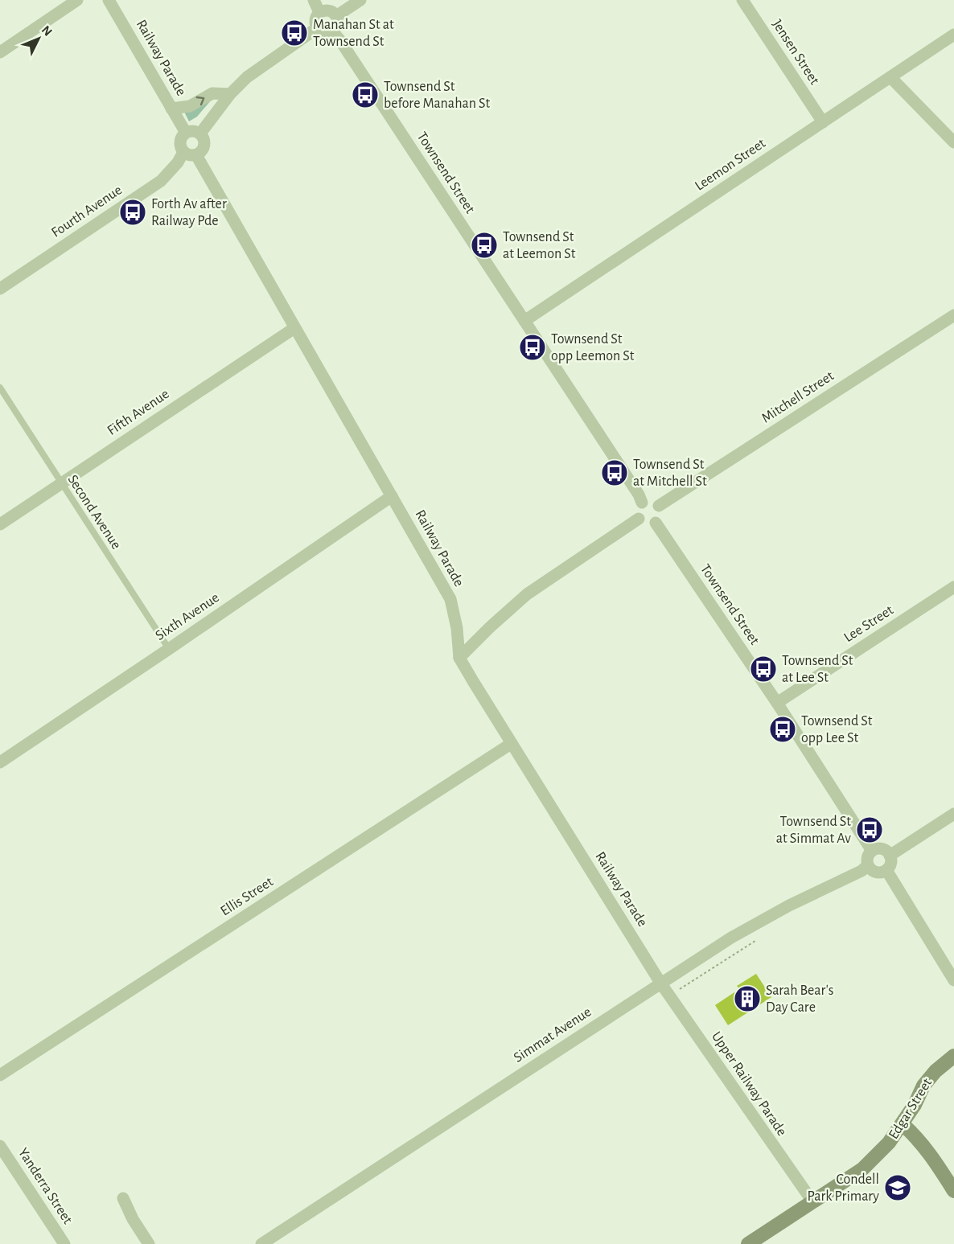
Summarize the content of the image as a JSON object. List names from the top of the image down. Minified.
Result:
{"streets":{"main road":["Edgar Street"],"street":["Jensen Street","Railway Parade","Leemon Street","Townsend Street","Fourth Avenue","Mitchell Street","Fifth Avenue","Sixth Avenue","Lee Street","Ellis Street","Simmat Avenue","Upper Railway Parade","Yanderra Street"],"lane":["Second Avenue"]},"crossings":[["Jensen Street","Leemon Street"],["Railway Parade","Fourth Avenue"],["Railway Parade","Fifth Avenue"],["Railway Parade","Sixth Avenue"],["Railway Parade","Ellis Street"],["Railway Parade","Simmat Avenue"],["Railway Parade","Upper Railway Parade"],["Leemon Street","Townsend Street"],["Townsend Street","Mitchell Street"],["Townsend Street","Lee Street"],["Townsend Street","Simmat Avenue"],["Fifth Avenue","Second Avenue"],["Second Avenue","Sixth Avenue"],["Simmat Avenue","Upper Railway Parade"],["Upper Railway Parade","Edgar Street"]],"places":{"bus stop":["Manahan St at Townsend St","Townsend St before Manahan St","Forth Av after Railway Pde","Townsend St at Leemon St","Townsend St opp Leemon St","Townsend St at Mitchell St","Townsend St at Lee St","Townsend St opp Lee St","Townsend St at Simmat Av"],"building":["Sarah Bear's Day Care"],"school or university":["Condell Park Primary"]},"north":"top right"}
